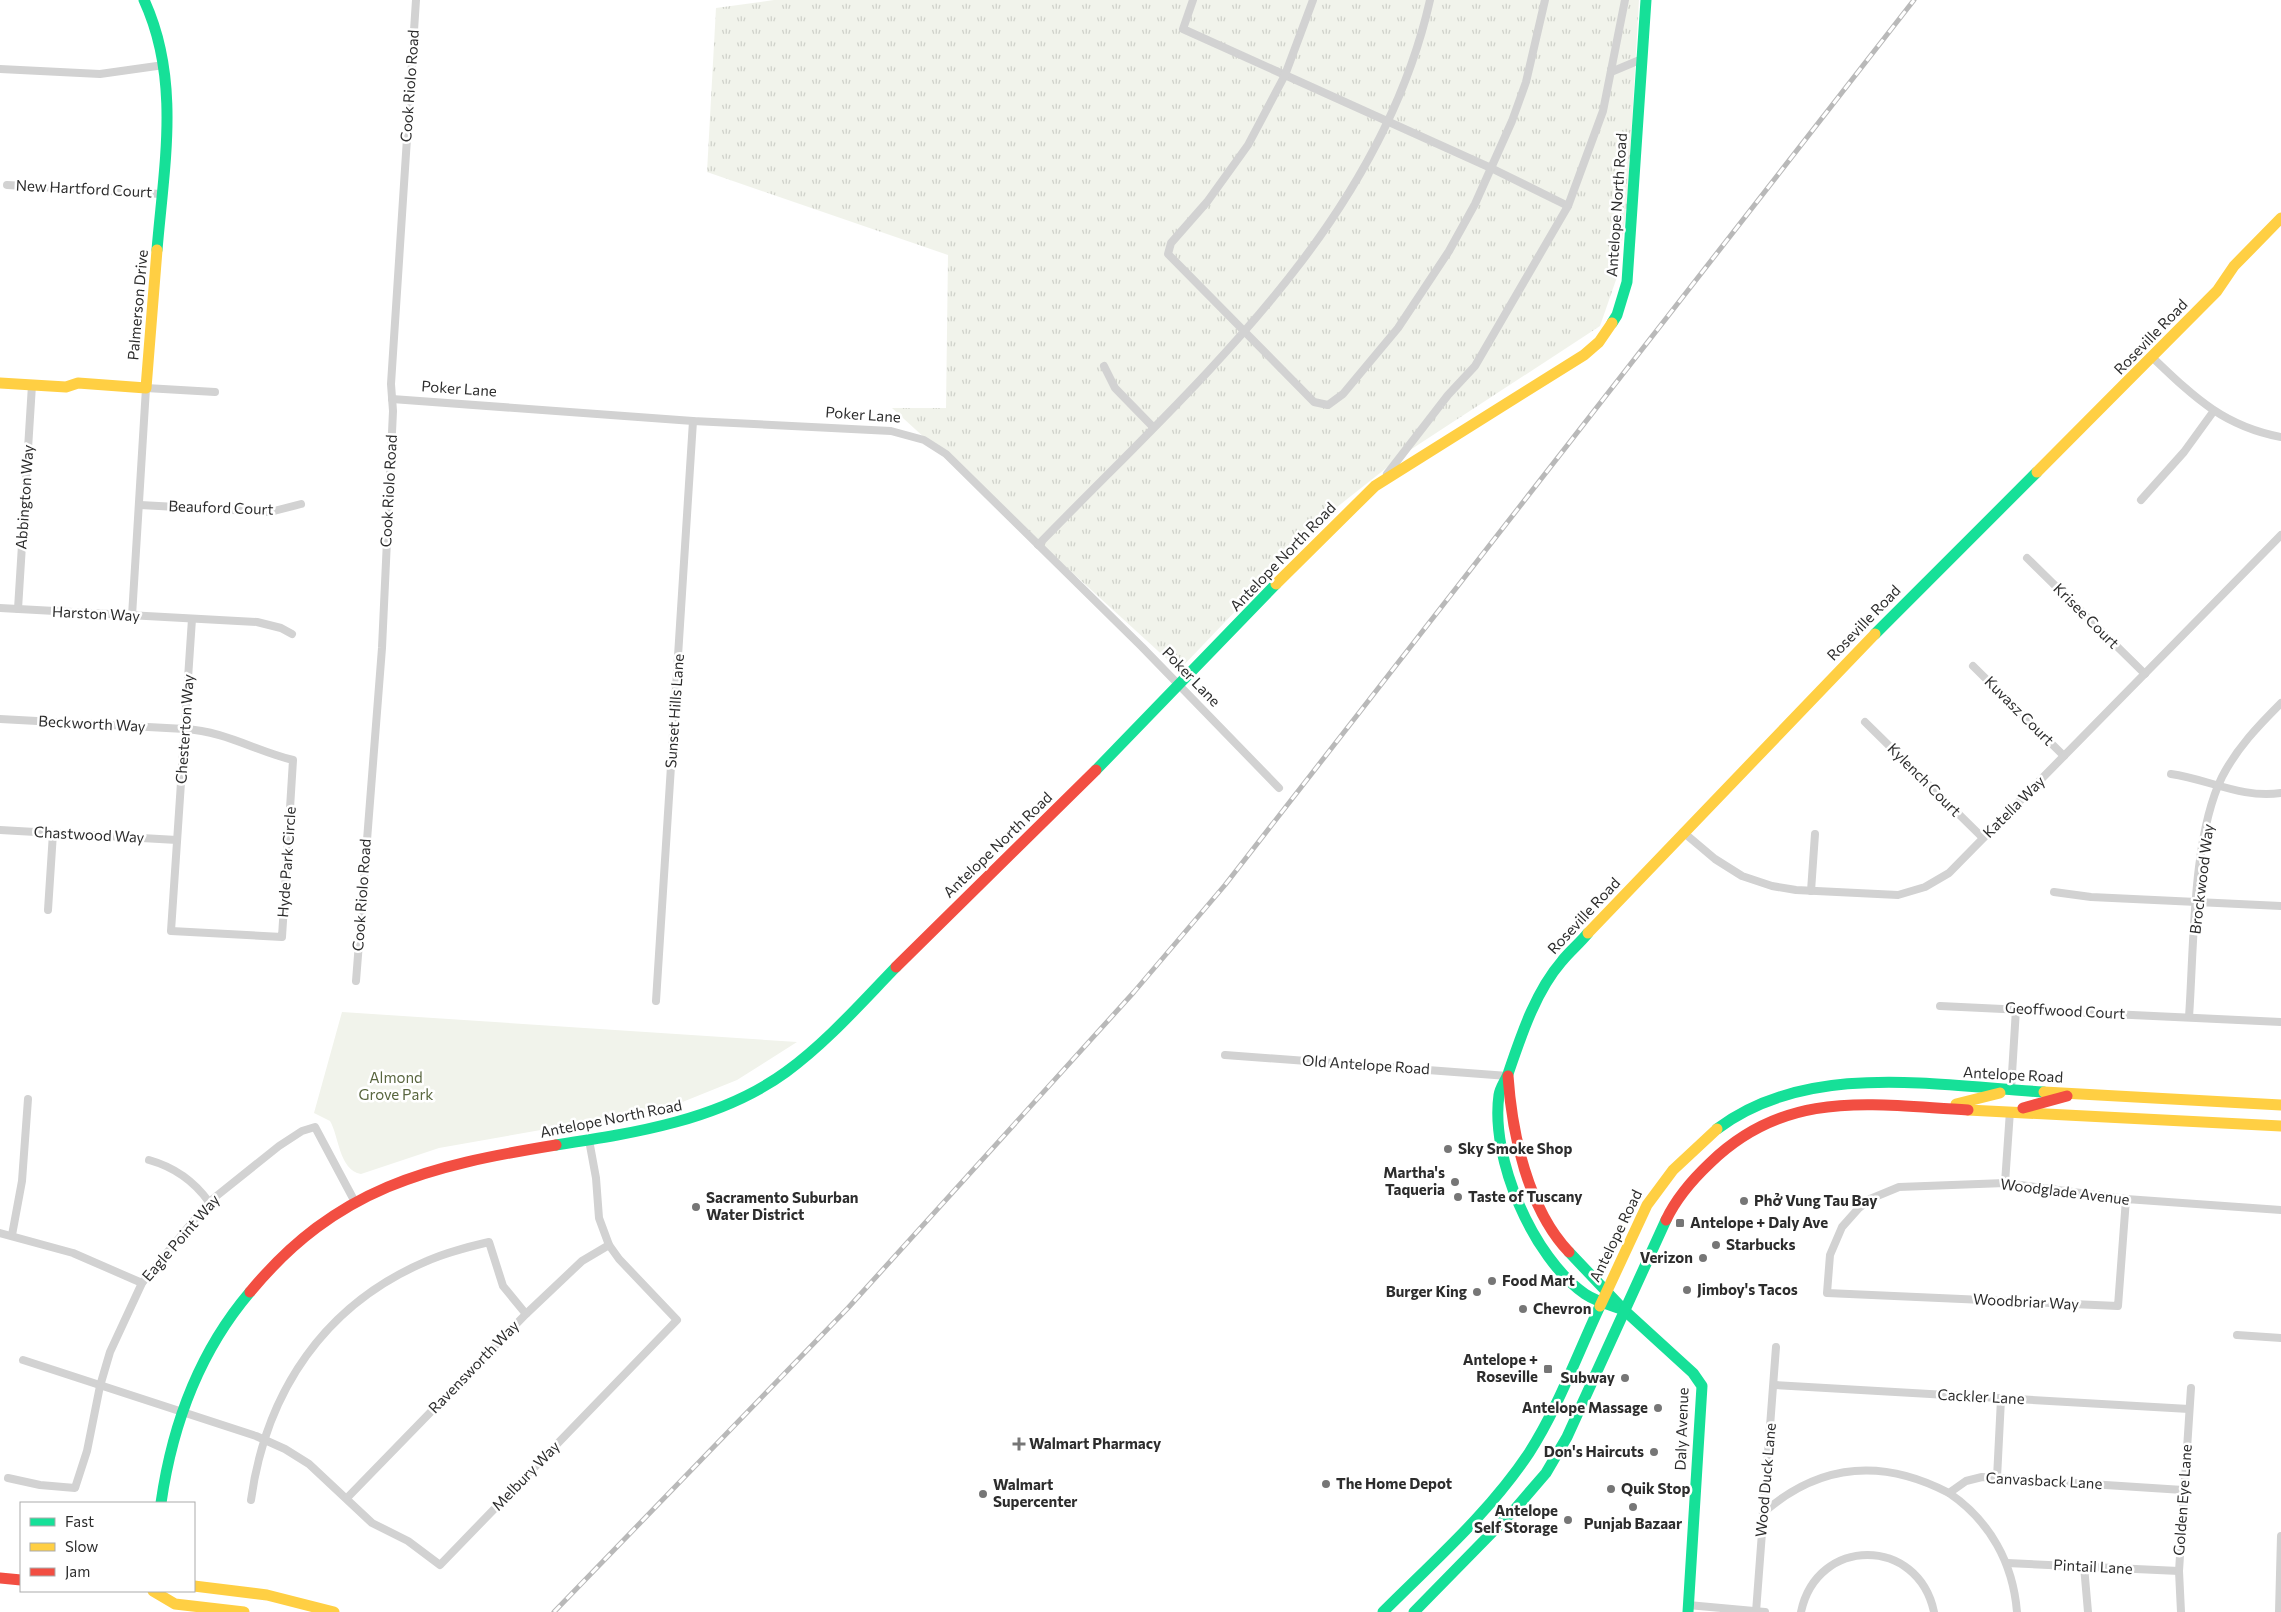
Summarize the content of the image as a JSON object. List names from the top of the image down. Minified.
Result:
{"streets":{"main road":["Antelope North Road","Palmerson Drive","Roseville Road","Antelope Road","Daly Avenue"],"street":["Cook Riolo Road","New Hartford Court","Poker Lane","Abbington Way","Beauford Court","Harston Way","Krisee Court","Sunset Hills Lane","Kuvasz Court","Beckworth Way","Chesterton Way","Kylench Court","Katella Way","Chastwood Way","Hyde Park Circle","Brockwood Way","Geoffwood Court","Old Antelope Road","Woodglade Avenue","Eagle Point Way","Woodbriar Way","Ravensworth Way","Cackler Lane","Melbury Way","Wood Duck Lane","Canvasback Lane","Golden Eye Lane","Pintail Lane"]},"crossings":[["Cook Riolo Road","Poker Lane"],["New Hartford Court","Palmerson Drive"],["Antelope North Road","Poker Lane"],["Antelope North Road","Eagle Point Way"],["Antelope North Road","Melbury Way"],["Palmerson Drive","Beauford Court"],["Palmerson Drive","Harston Way"],["Roseville Road","Katella Way"],["Roseville Road","Old Antelope Road"],["Roseville Road","Antelope Road"],["Roseville Road","Daly Avenue"],["Poker Lane","Sunset Hills Lane"],["Abbington Way","Harston Way"],["Harston Way","Chesterton Way"],["Krisee Court","Katella Way"],["Kuvasz Court","Katella Way"],["Beckworth Way","Chesterton Way"],["Beckworth Way","Hyde Park Circle"],["Chesterton Way","Chastwood Way"],["Chesterton Way","Hyde Park Circle"],["Kylench Court","Katella Way"],["Chastwood Way","Hyde Park Circle"],["Brockwood Way","Geoffwood Court"],["Woodglade Avenue","Woodbriar Way"],["Eagle Point Way","Melbury Way"],["Ravensworth Way","Melbury Way"],["Cackler Lane","Wood Duck Lane"],["Cackler Lane","Golden Eye Lane"],["Canvasback Lane","Golden Eye Lane"],["Golden Eye Lane","Pintail Lane"]],"parks":["Almond Grove Park"],"places":{"other":["Sky Smoke Shop","Martha's Taqueria","Taste of Tuscany","Phở Vung Tau Bay","Sacramento Suburban Water District","Starbucks","Verizon","Food Mart","Jimboy's Tacos","Burger King","Chevron","Subway","Antelope Massage","Don's Haircuts","The Home Depot","Quik Stop","Walmart Supercenter","Punjab Bazaar","Antelope Self Storage"],"transit":["Antelope + Daly Ave","Antelope + Roseville"],"health":["Walmart Pharmacy"]},"legend":["Fast","Slow","Jam"]}
